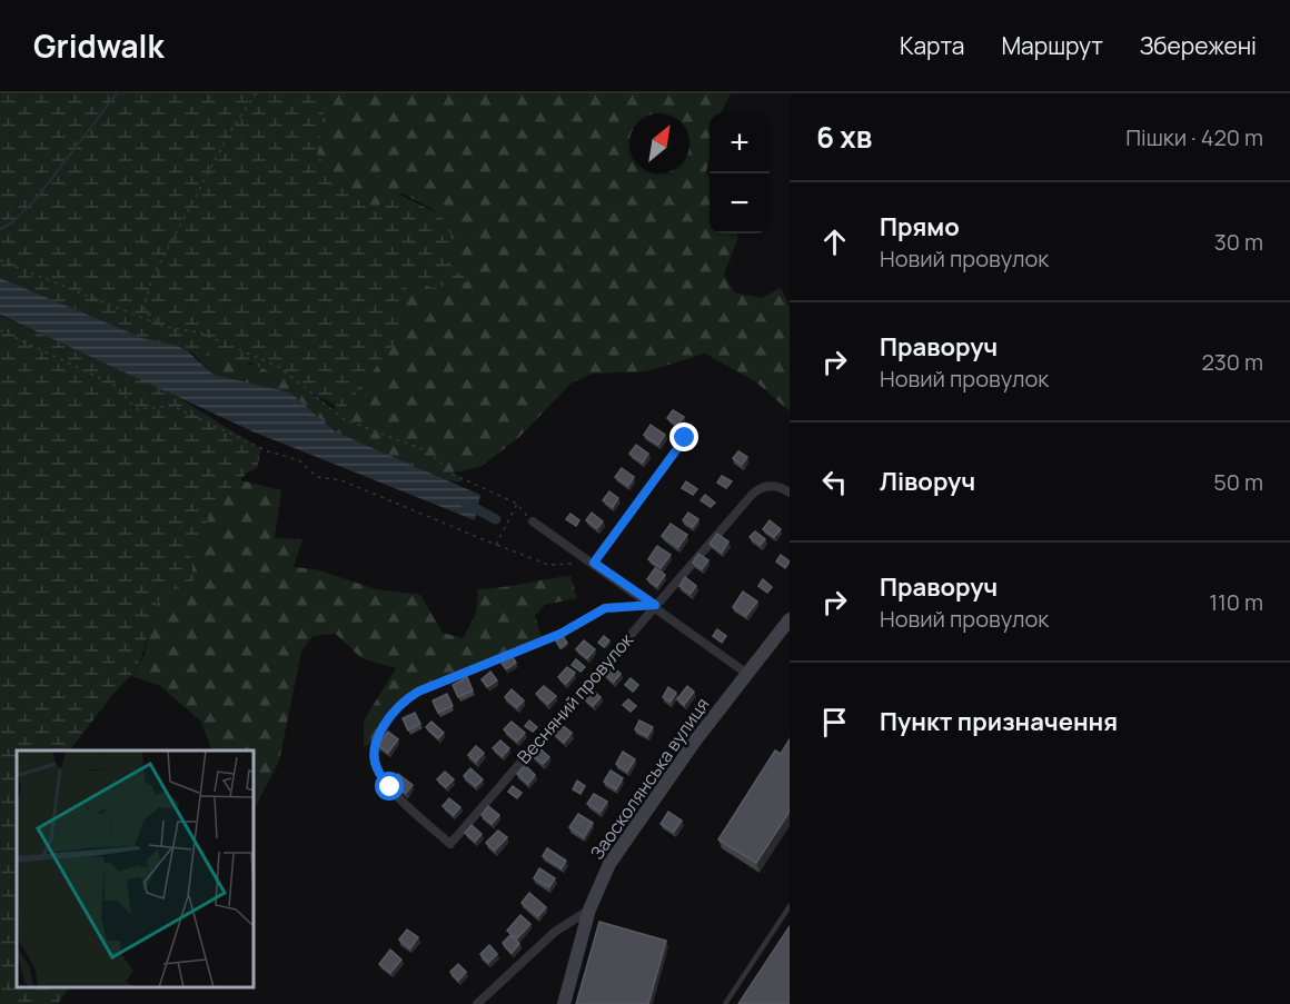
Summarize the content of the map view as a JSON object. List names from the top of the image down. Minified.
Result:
{"streets":{"street":["Весняний провулок","Заосколянська вулиця"]},"north":"top right","page":{"header":"Gridwalk","nav":["Карта","Маршрут","Збережені"],"heading":["6 хв","Пішки · 420 m"],"map_buttons":["+","−"],"list":[["Прямо","Новий провулок","30 m"],["Праворуч","Новий провулок","230 m"],["Ліворуч","50 m"],["Праворуч","Новий провулок","110 m"],"Пункт призначення"]}}
